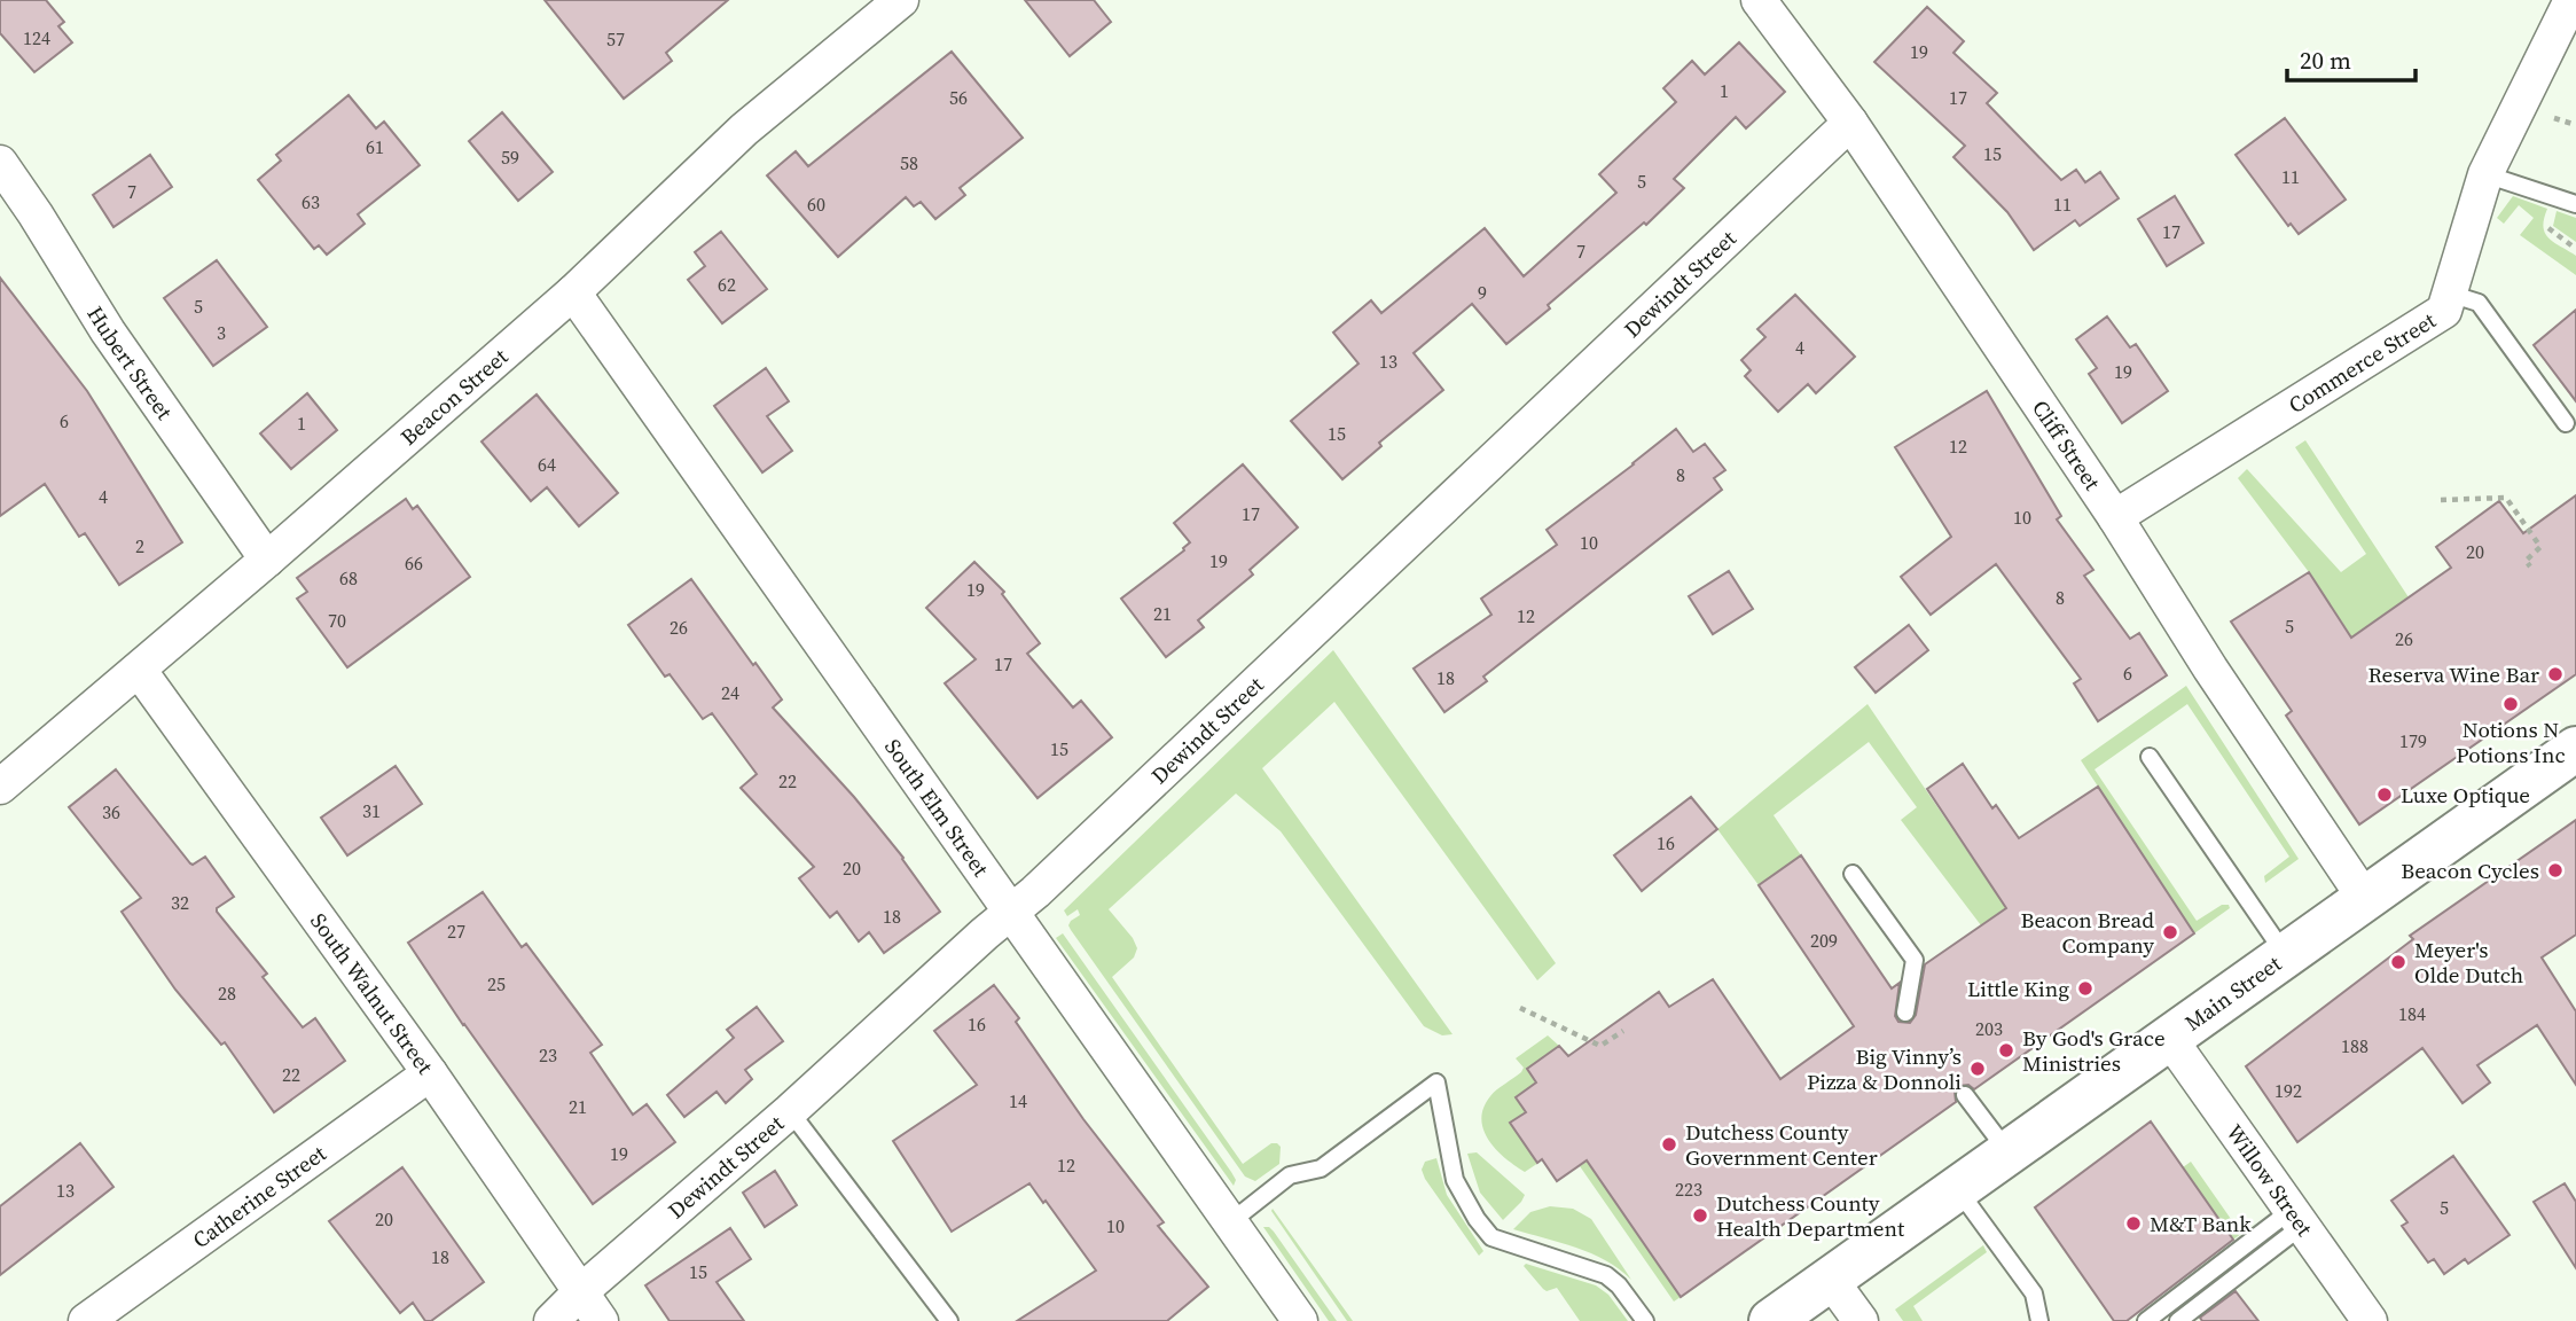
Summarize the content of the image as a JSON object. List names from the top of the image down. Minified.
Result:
{"streets":{"main road":["Main Street"],"street":["Dewindt Street","Hubert Street","Commerce Street","Beacon Street","Cliff Street","South Elm Street","South Walnut Street","Willow Street","Catherine Street"]},"crossings":[["Dewindt Street","Cliff Street"],["Dewindt Street","South Elm Street"],["Dewindt Street","South Walnut Street"],["Hubert Street","Beacon Street"],["Commerce Street","Cliff Street"],["Beacon Street","South Elm Street"],["Beacon Street","South Walnut Street"],["Cliff Street","Main Street"],["South Walnut Street","Catherine Street"],["Main Street","Willow Street"]],"places":["Reserva Wine Bar","Notions N Potions Inc","Luxe Optique","Beacon Cycles","Beacon Bread Company","Meyer's Olde Dutch","Little King","By God's Grace Ministries","Big Vinny’s Pizza & Donnoli","Dutchess County Government Center","Dutchess County Health Department","M&T Bank"],"house_numbers":["124","57","19","1","56","17","61","15","59","58","11","5","7","63","60","11","17","7","62","9","5","3","4","13","19","6","1","15","12","64","8","4","17","10","10","2","20","19","66","68","19","8","21","12","70","5","26","26","17","6","18","24","179","15","22","31","36","16","20","32","18","27","209","25","28","184","16","203","188","23","22","192","14","21","19","12","223","13","5","20","10","18","15"],"scale_bar":"20 m"}
